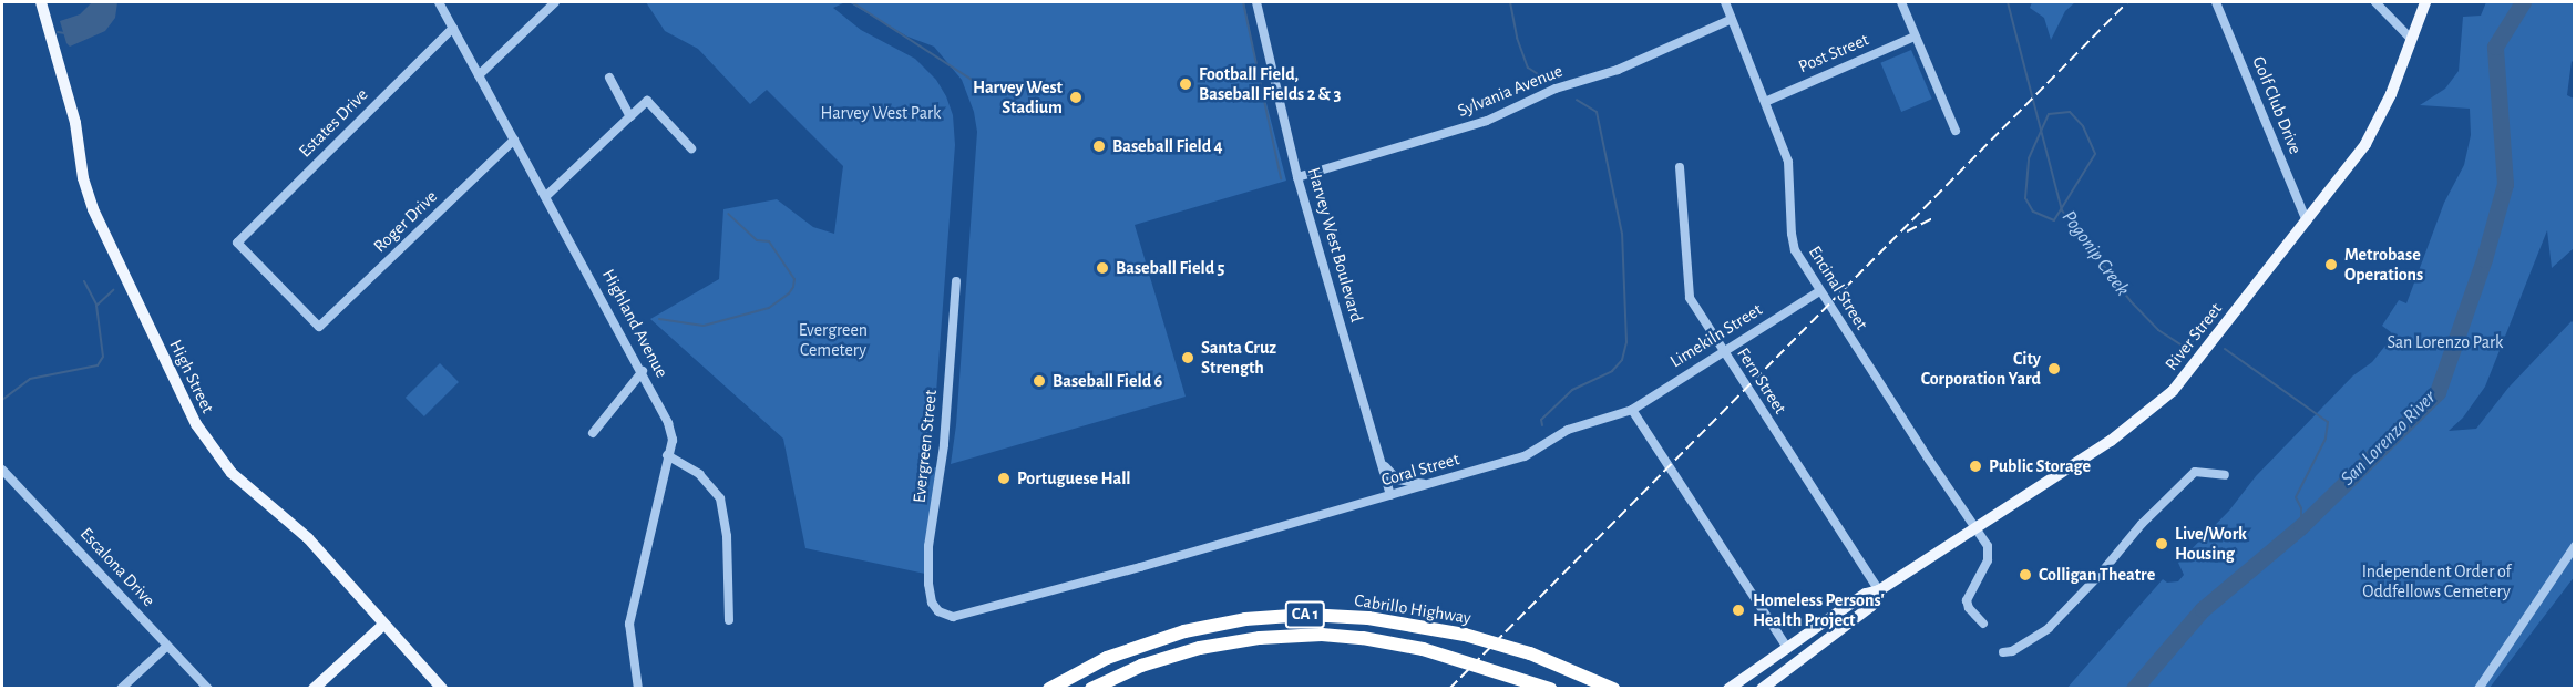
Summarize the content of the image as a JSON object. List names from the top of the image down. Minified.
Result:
{"streets":{"highway":["Cabrillo Highway","CA 1"],"main road":["River Street","High Street"],"street":["Post Street","Sylvania Avenue","Golf Club Drive","Estates Drive","Roger Drive","Harvey West Boulevard","Encinal Street","Highland Avenue","Limekiln Street","Fern Street","Evergreen Street","Coral Street","Escalona Drive"]},"crossings":[["Post Street","Encinal Street"],["Sylvania Avenue","Harvey West Boulevard"],["Sylvania Avenue","Encinal Street"],["Golf Club Drive","River Street"],["Estates Drive","Roger Drive"],["Estates Drive","Highland Avenue"],["Roger Drive","Highland Avenue"],["Harvey West Boulevard","Coral Street"],["Encinal Street","Limekiln Street"],["Encinal Street","River Street"],["Limekiln Street","Fern Street"],["Limekiln Street","Coral Street"],["River Street","Fern Street"],["Evergreen Street","Coral Street"]],"water":["Pogonip Creek","San Lorenzo River"],"parks":["Harvey West Park","Evergreen Cemetery","San Lorenzo Park","Independent Order of Oddfellows Cemetery"],"places":["Football Field, Baseball Fields 2 & 3","Harvey West Stadium","Baseball Field 4","Metrobase Operations","Baseball Field 5","Santa Cruz Strength","City Corporation Yard","Baseball Field 6","Public Storage","Portuguese Hall","Live/Work Housing","Colligan Theatre","Homeless Persons' Health Project"]}
